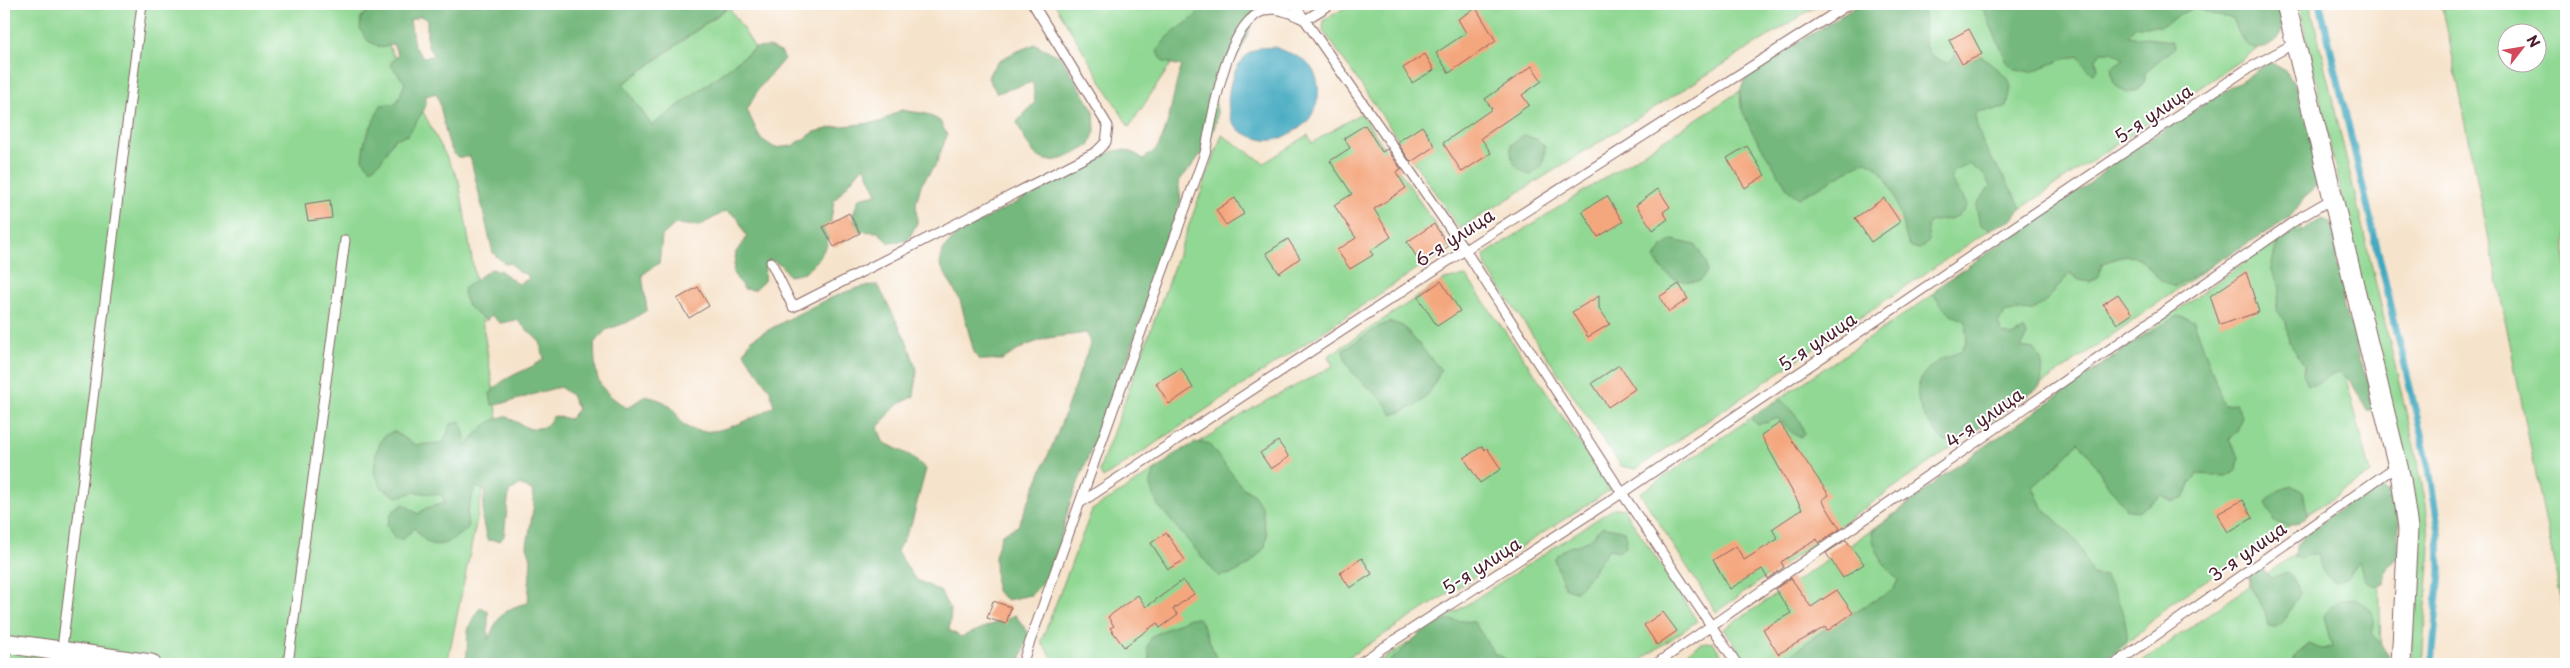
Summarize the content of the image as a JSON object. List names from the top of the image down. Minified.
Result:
{"streets":{"lane":["5-я улица","6-я улица","4-я улица","3-я улица"]},"north":"top right"}
